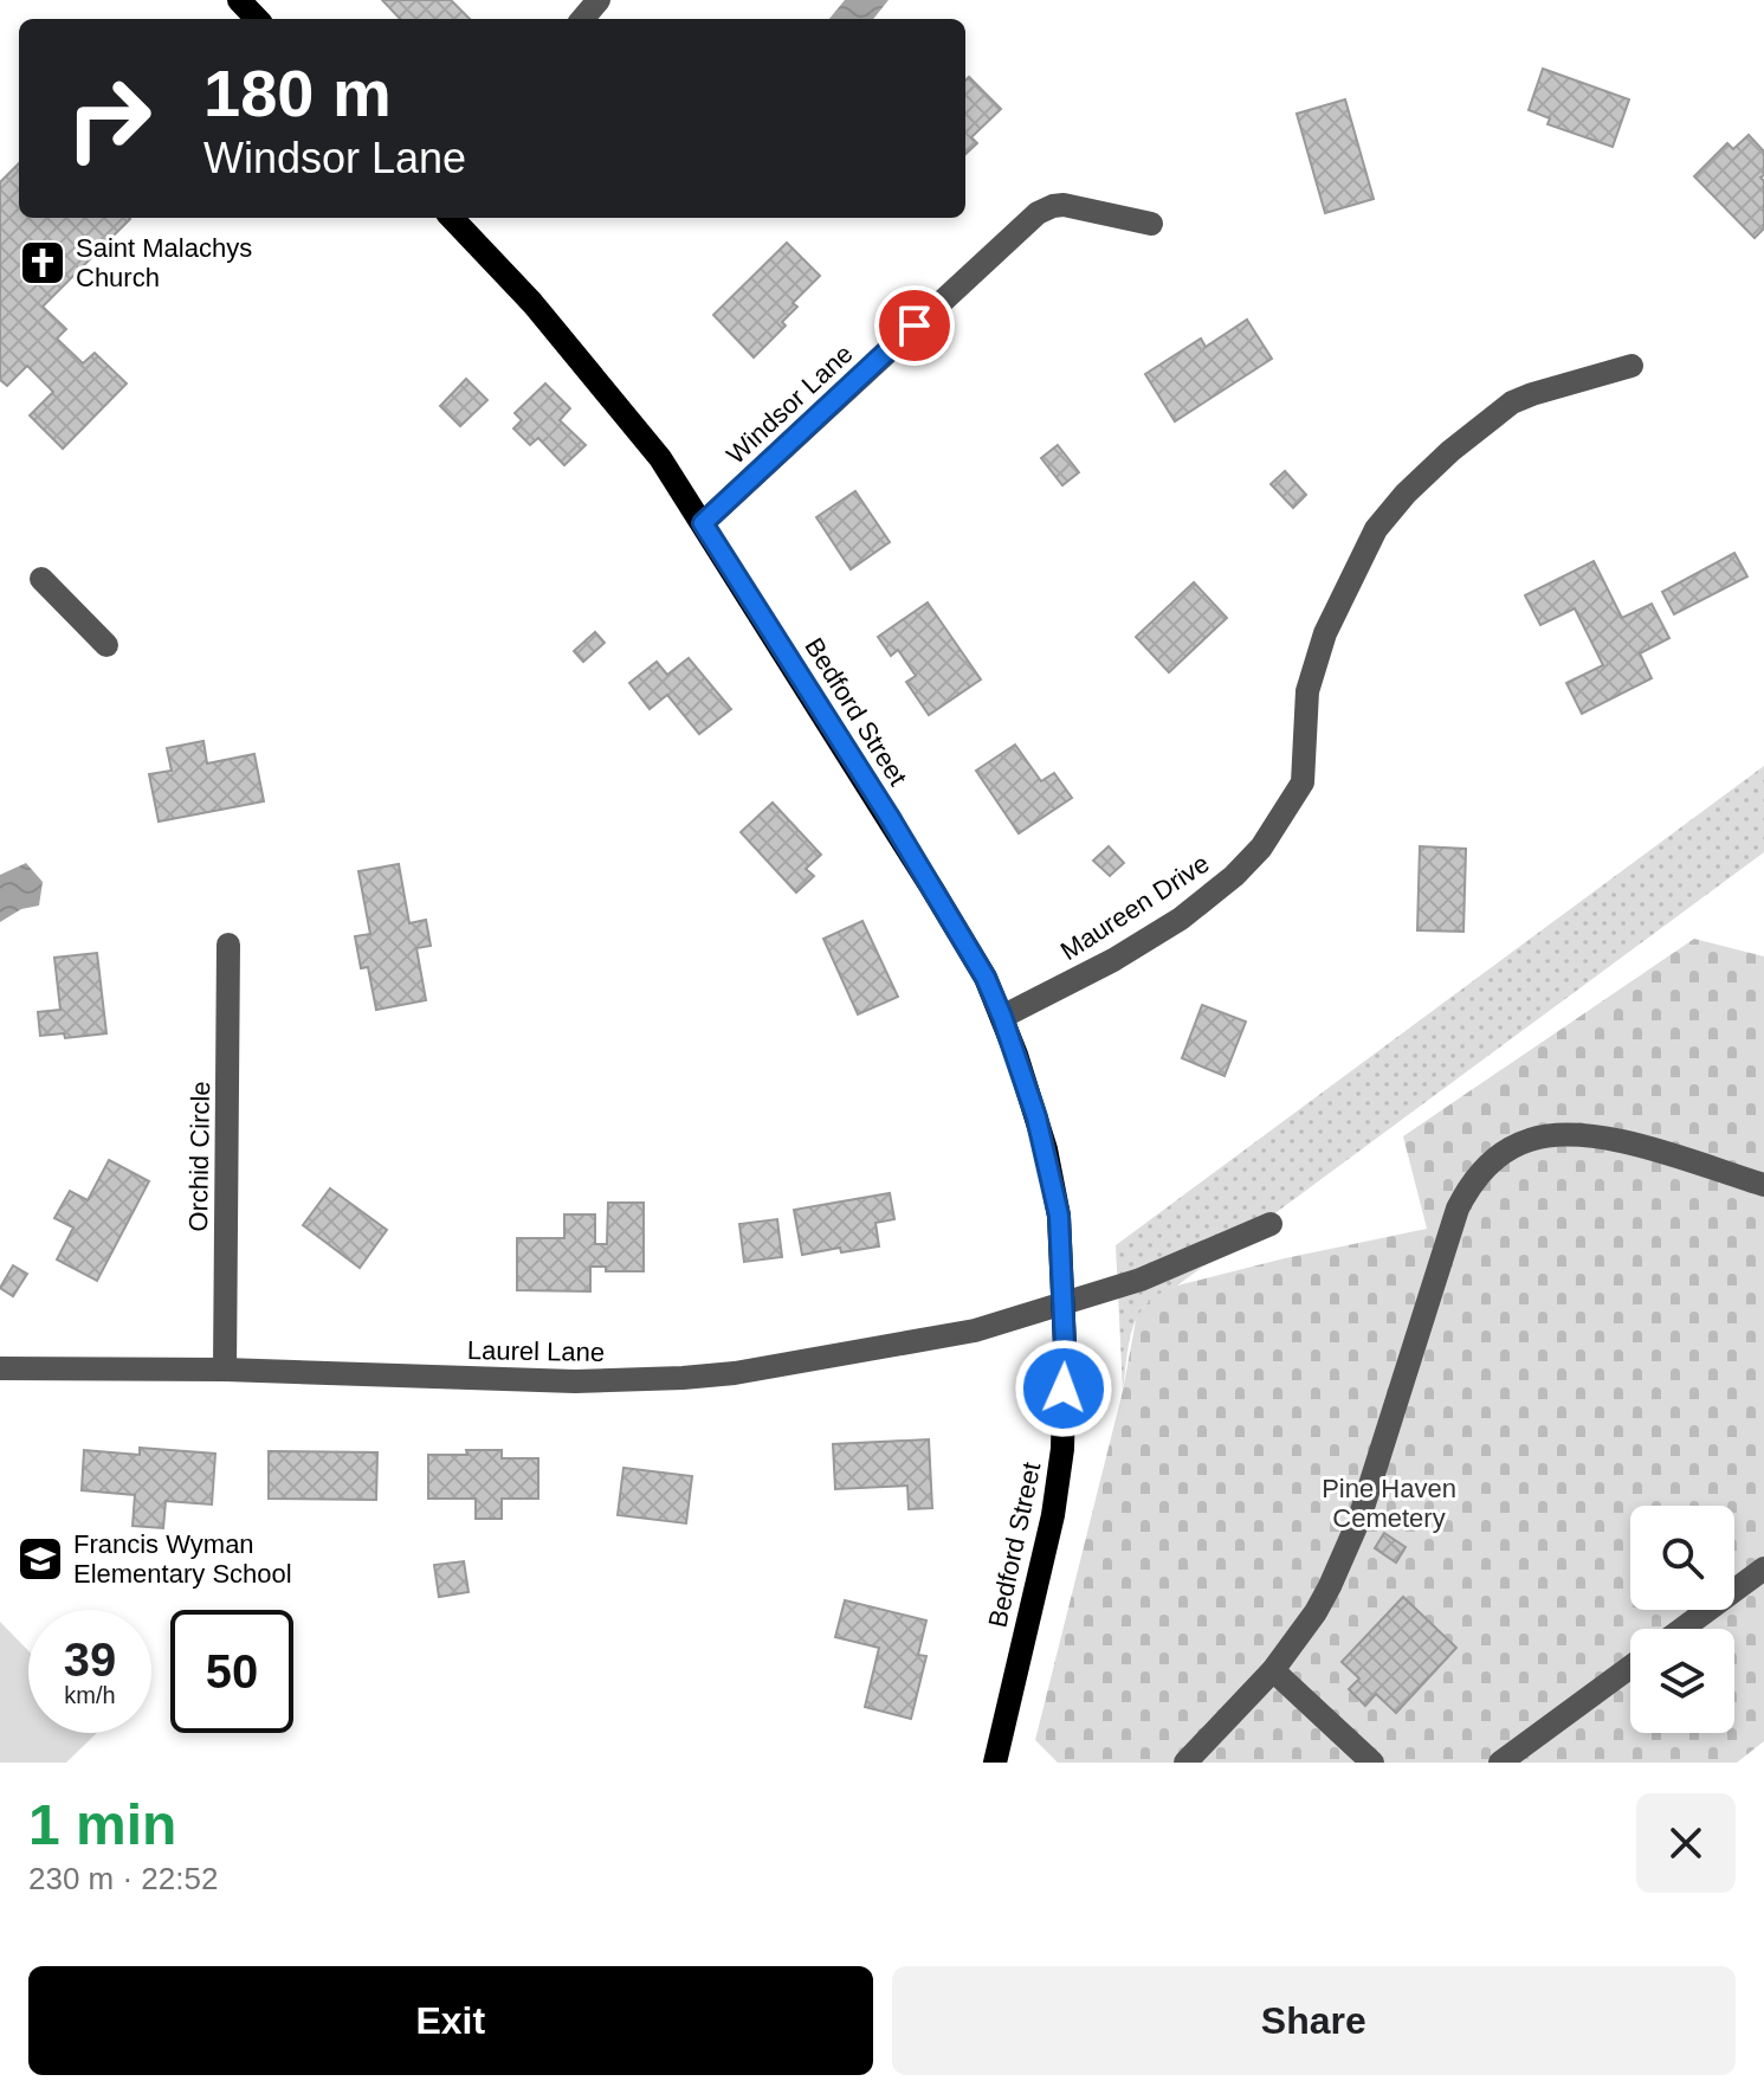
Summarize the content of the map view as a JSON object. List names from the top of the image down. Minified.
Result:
{"streets":{"main road":["Bedford Street"],"street":["Windsor Lane","Maureen Drive","Orchid Circle","Laurel Lane"]},"crossings":[["Windsor Lane","Bedford Street"],["Bedford Street","Maureen Drive"],["Bedford Street","Laurel Lane"],["Orchid Circle","Laurel Lane"]],"parks":["Pine Haven Cemetery"],"places":{"church":["Saint Malachys Church"],"school or university":["Francis Wyman Elementary School"]},"page":{"turn":["180 m","Windsor Lane"],"speed":"39 km/h","limit":"50","heading":["1 min","230 m · 22:52"],"buttons":["Exit","Share"]}}
